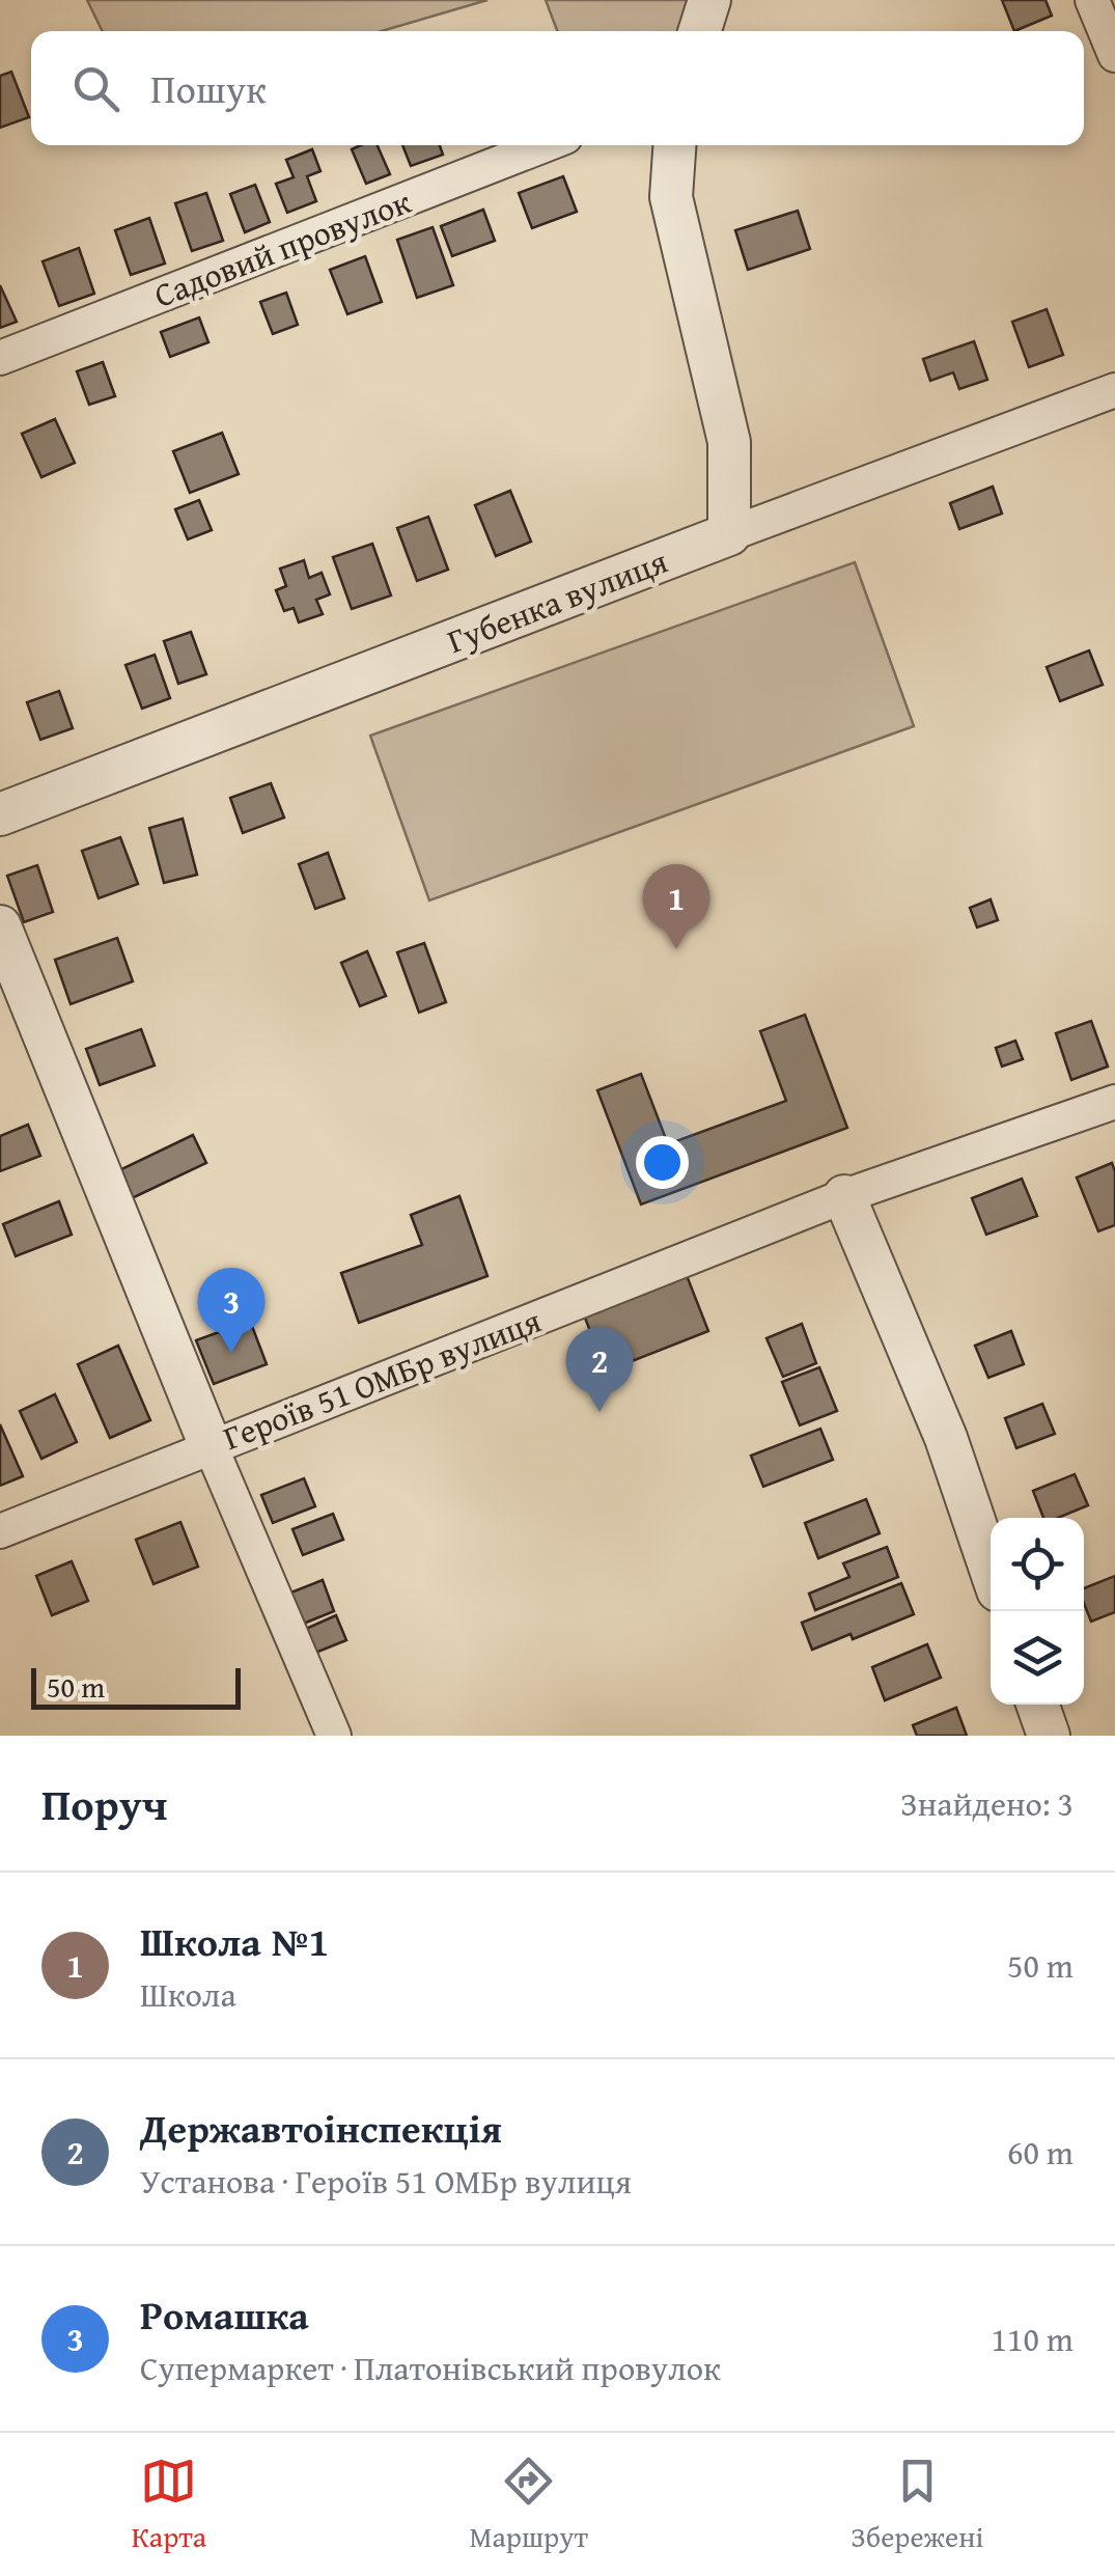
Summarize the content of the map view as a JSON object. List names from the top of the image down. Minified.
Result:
{"streets":{"street":["Садовий провулок","Губенка вулиця","Героїв 51 ОМБр вулиця"]},"scale_bar":"50 m","page":{"search":"Пошук","pins":["1","3","2"],"scale":"50 m","heading":["Поруч","Знайдено: 3"],"list":[{"mark":"1","name":"Школа №1","note":"Школа","value":"50 m"},{"mark":"2","name":"Державтоінспекція","note":"Установа · Героїв 51 ОМБр вулиця","value":"60 m"},{"mark":"3","name":"Ромашка","note":"Супермаркет · Платонівський провулок","value":"110 m"}],"nav":["Карта","Маршрут","Збережені"]}}
